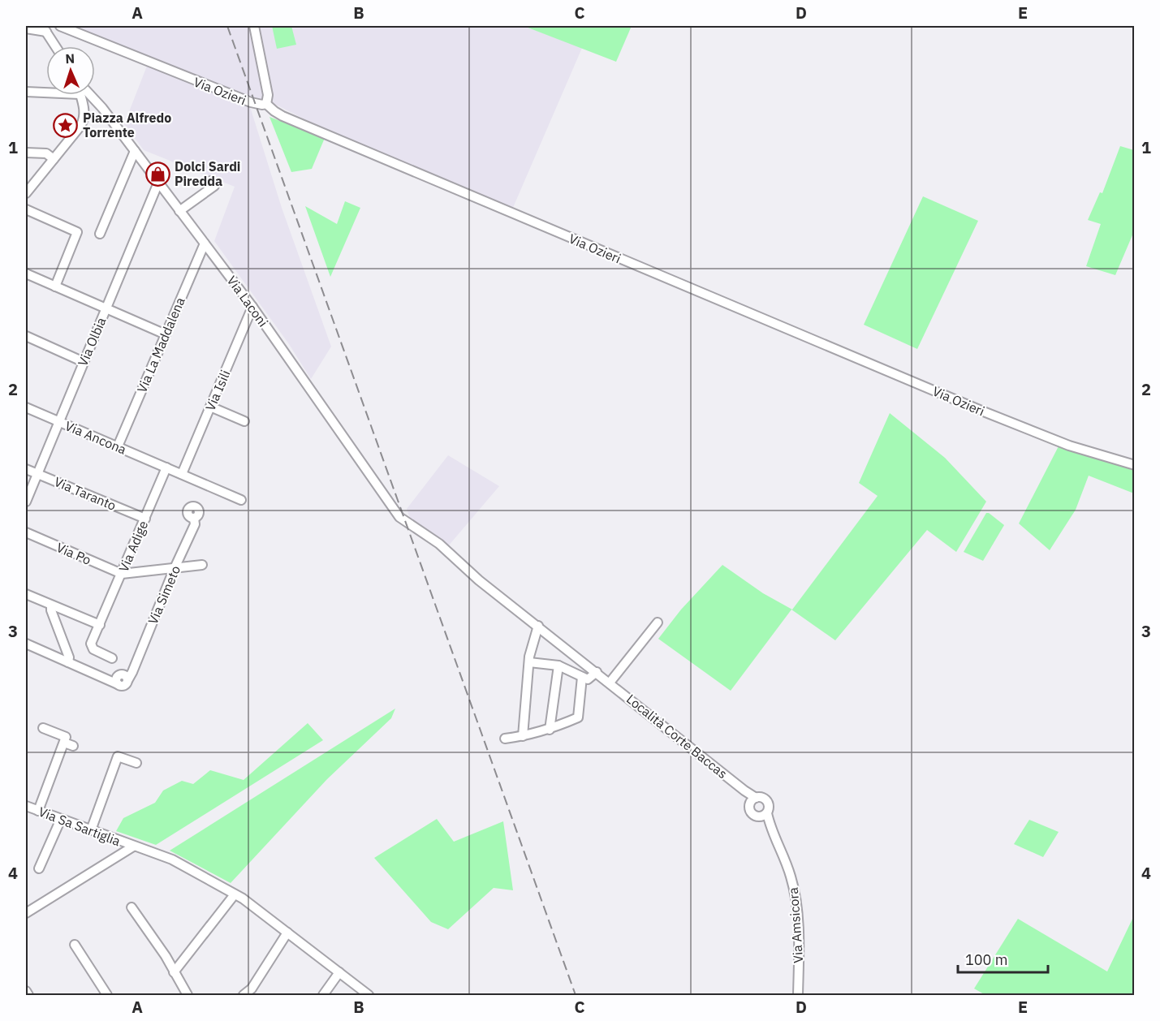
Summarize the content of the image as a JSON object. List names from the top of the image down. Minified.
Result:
{"streets":{"street":["Via Ozieri","Via Laconi","Via Olbia","Via La Maddalena","Via Isili","Via Ancona","Via Taranto","Via Adige","Via Po","Via Simeto","Località Corte Baccas","Via Sa Sartiglia","Via Amsicora"]},"crossings":[["Via Laconi","Via Olbia"],["Via Laconi","Via La Maddalena"],["Via Laconi","Via Isili"],["Via Laconi","Località Corte Baccas"],["Via Olbia","Via Ancona"],["Via Olbia","Via Taranto"],["Via La Maddalena","Via Ancona"],["Via Isili","Via Ancona"],["Via Ancona","Via Adige"],["Via Taranto","Via Adige"],["Via Adige","Via Po"],["Località Corte Baccas","Via Amsicora"]],"places":{"place":["Piazza Alfredo Torrente"],"shop":["Dolci Sardi Piredda"]},"scale_bar":"100 m","north":"top","grid":{"columns":["A","B","C","D","E"],"rows":["1","2","3","4"]}}
